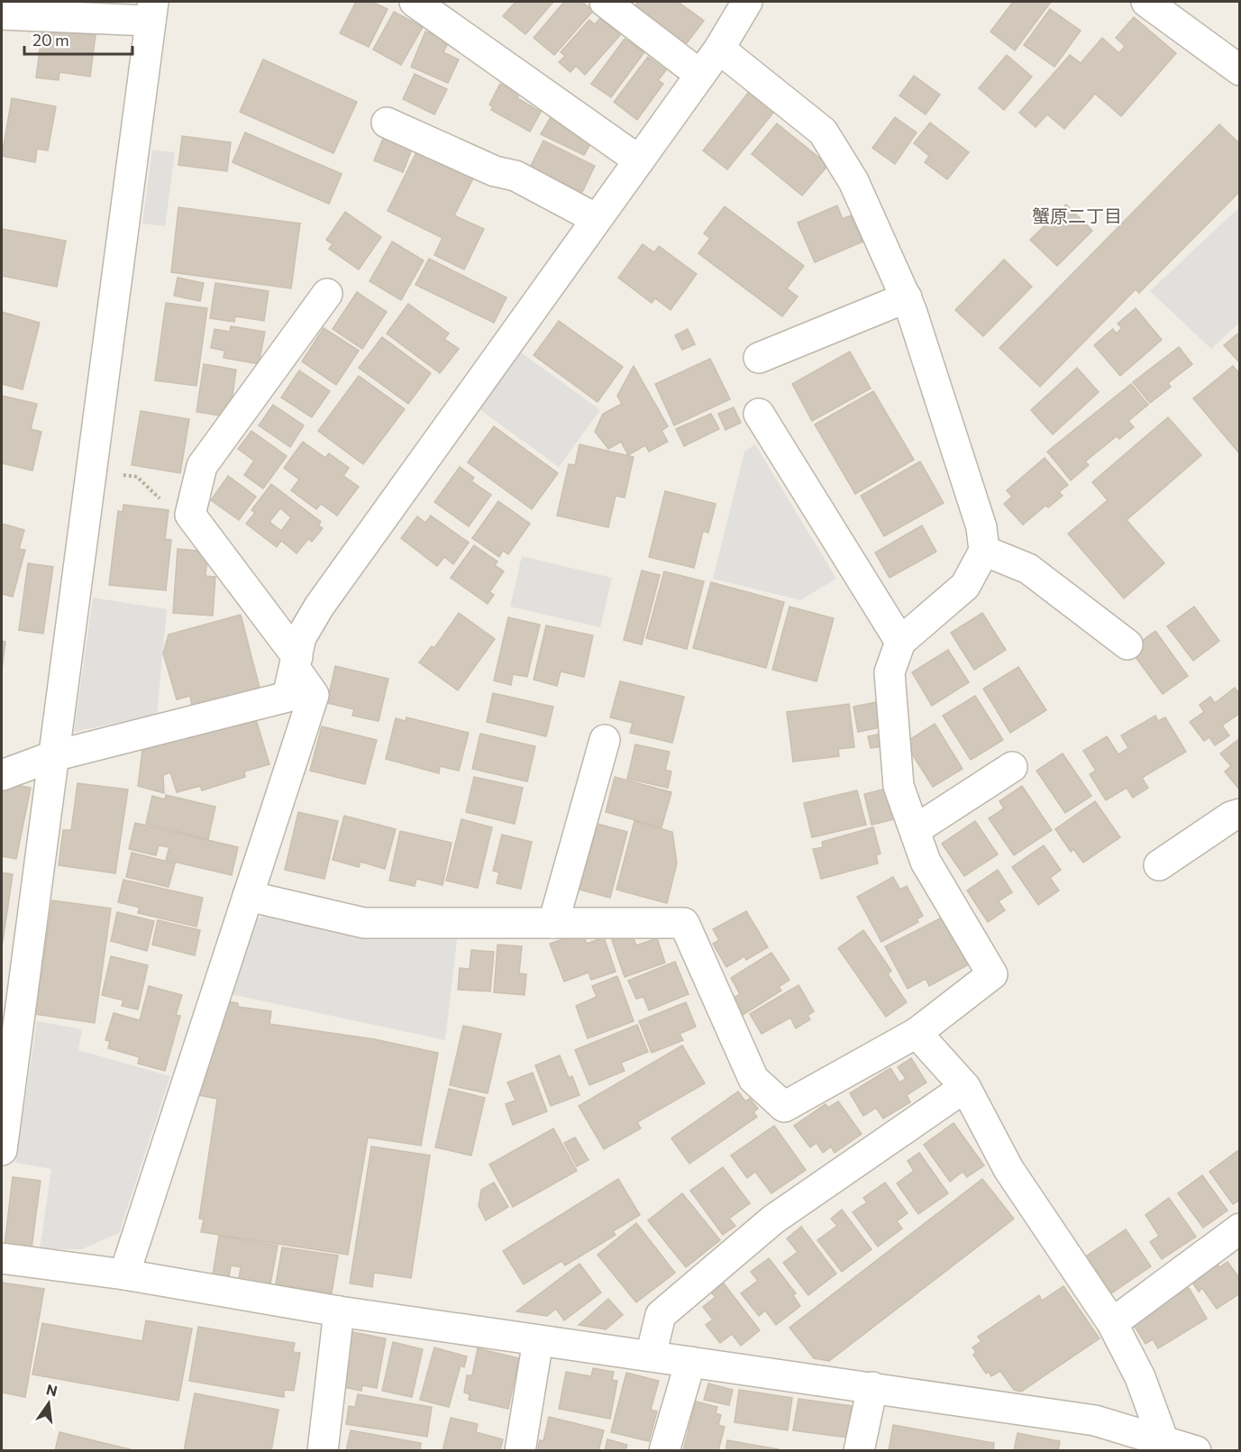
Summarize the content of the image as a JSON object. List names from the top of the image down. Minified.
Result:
{"districts":["蟹原二丁目"],"scale_bar":"20 m","north":"top"}
